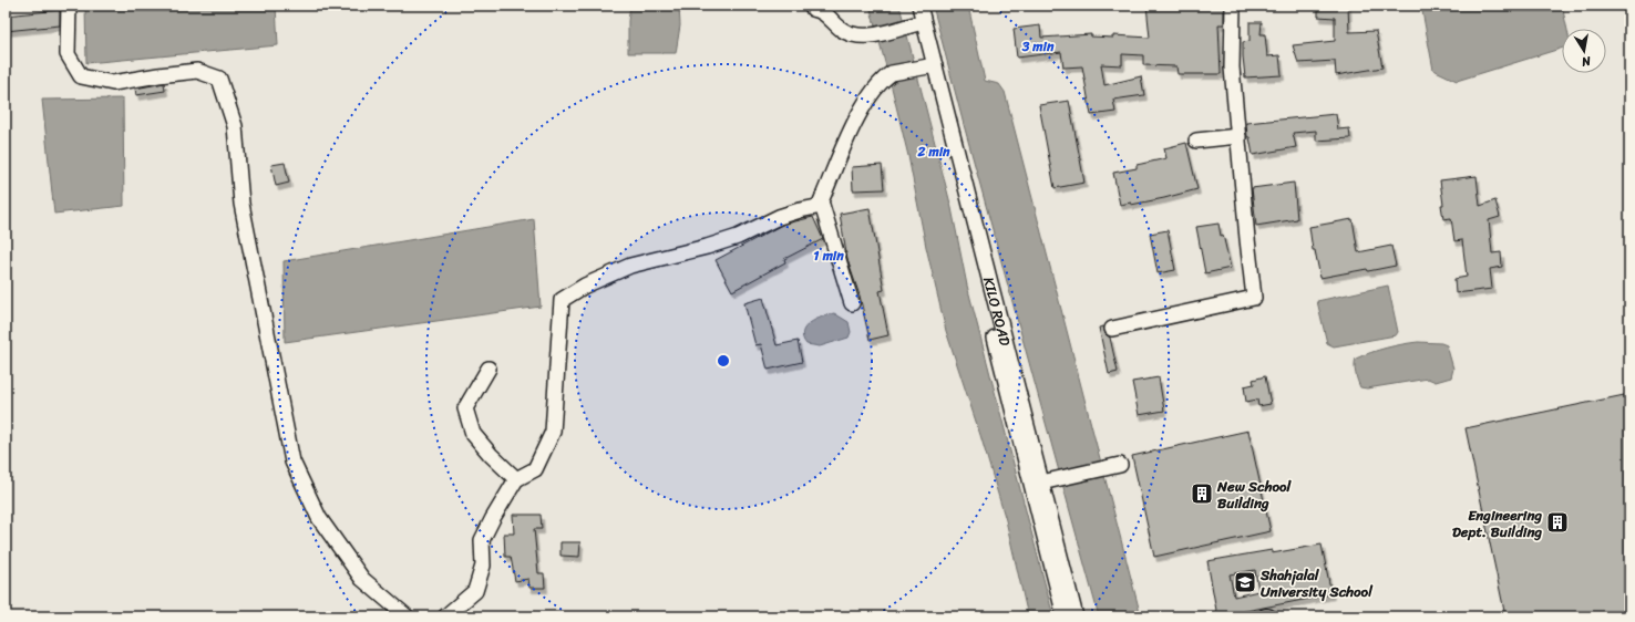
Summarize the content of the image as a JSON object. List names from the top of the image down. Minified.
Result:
{"streets":{"street":["KILO ROAD"]},"places":{"building":["New School Building","Engineering Dept. Building"],"school or university":["Shahjalal University School"]},"north":"bottom","rings":["3 min","2 min","1 min"]}
